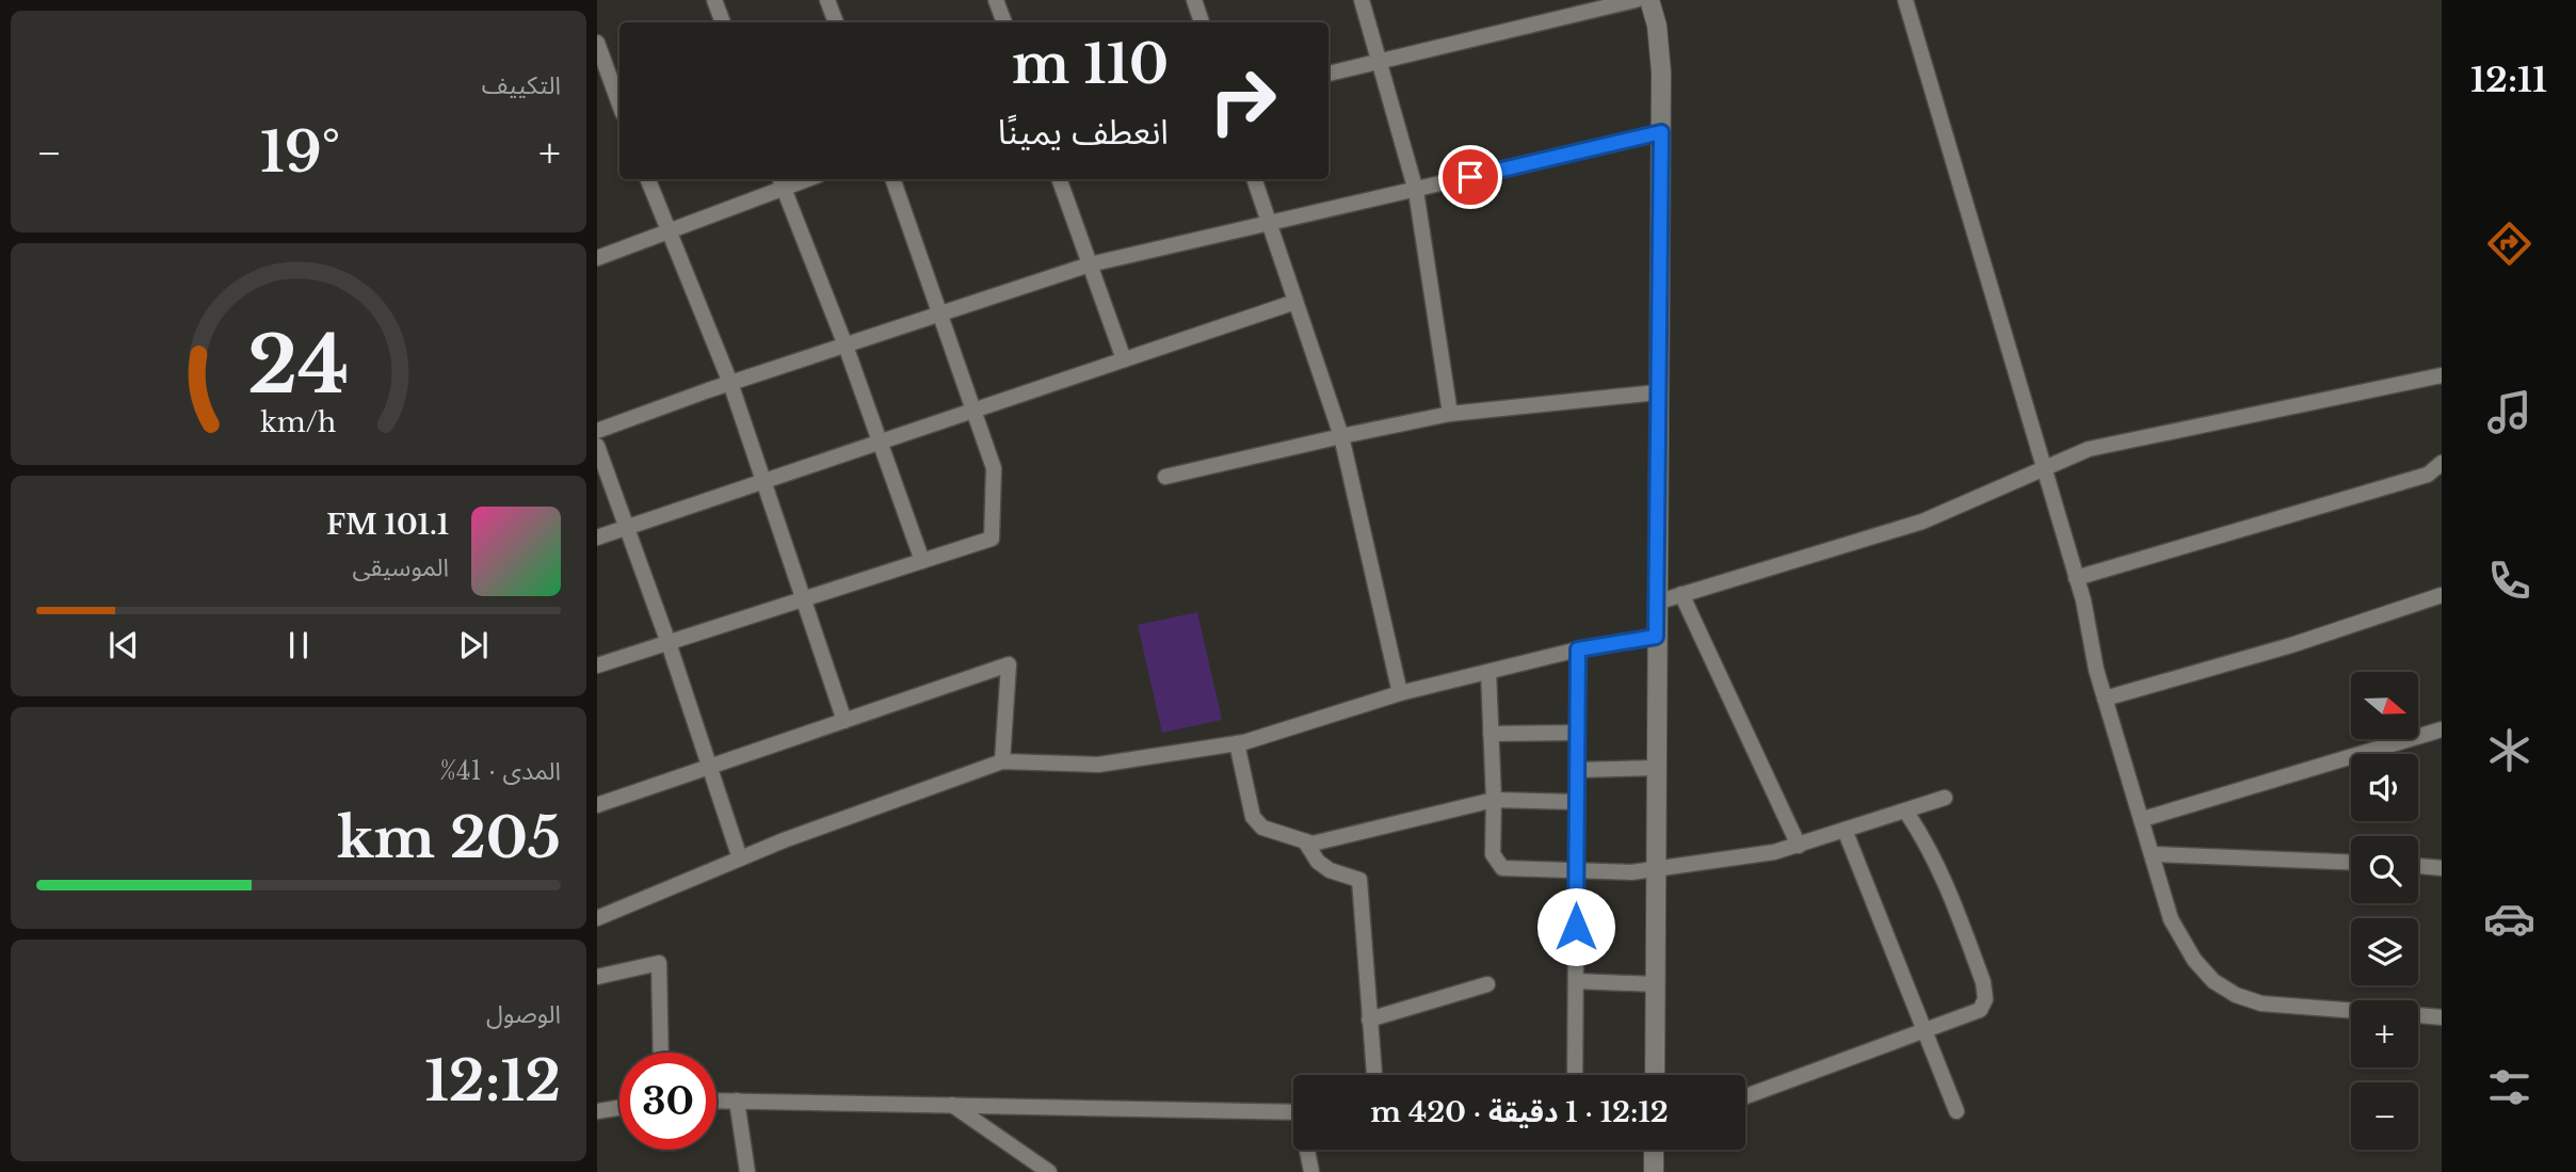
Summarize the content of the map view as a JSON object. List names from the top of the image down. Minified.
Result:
{"north":"right","page":{"tabs":"12:11","tile":["التكييف",["المدى · 41%","205 km"],["الوصول","12:12"]],"turn":["110 m","انعطف يمينًا"],"heat":["−","19°","+"],"song":["101.1 FM","الموسيقى"],"map_buttons":["+","−"],"limit":"30","trip":"12:12 · 1 دقيقة · 420 m","gauge":["24","km/h"]}}
